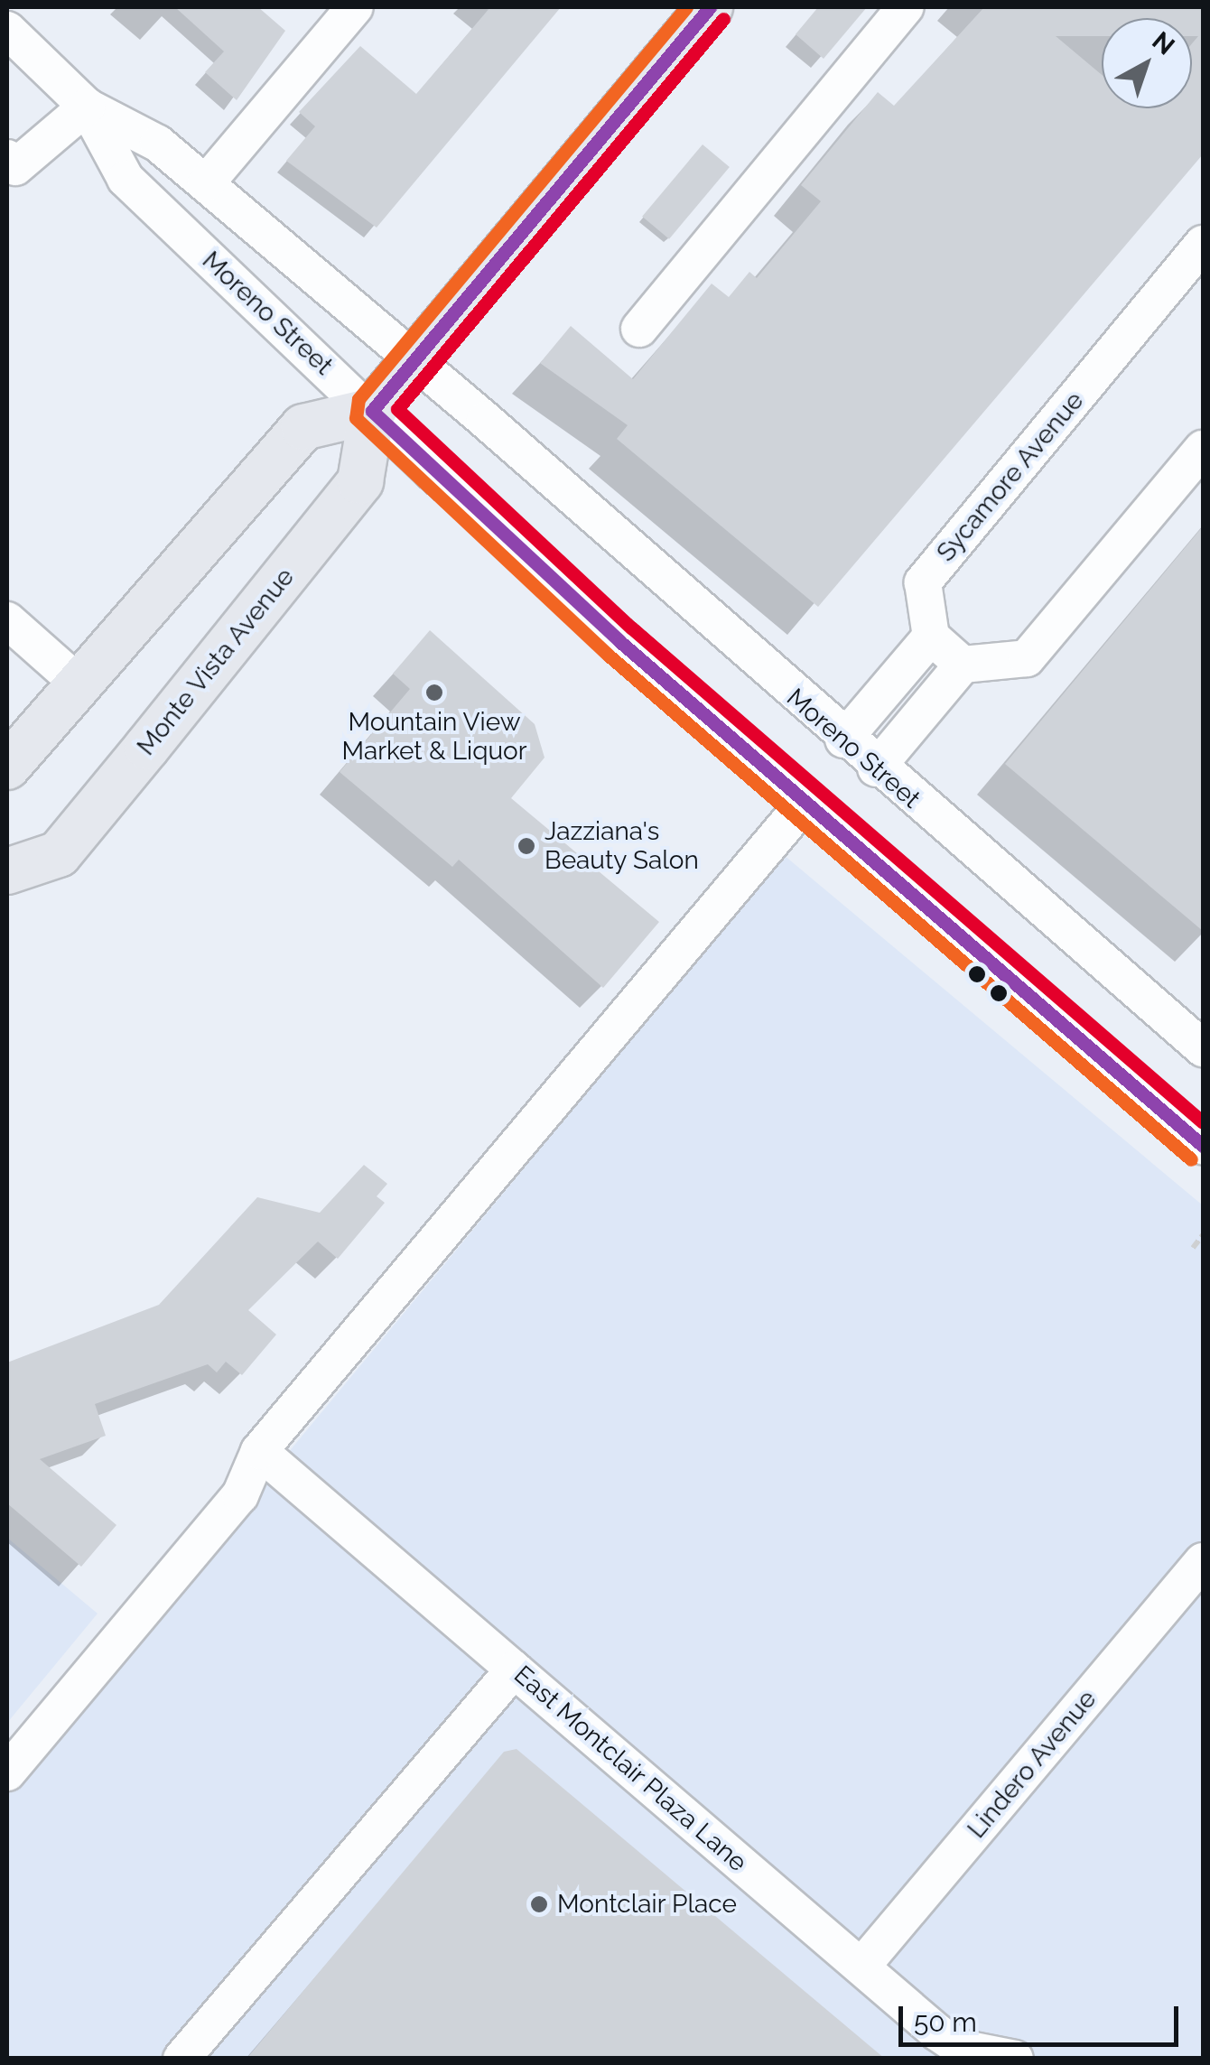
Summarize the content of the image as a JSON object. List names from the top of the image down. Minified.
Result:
{"streets":{"main road":["Monte Vista Avenue"],"street":["Moreno Street","Sycamore Avenue","Lindero Avenue","East Montclair Plaza Lane"]},"crossings":[["Moreno Street","Monte Vista Avenue"],["Lindero Avenue","East Montclair Plaza Lane"]],"places":["Mountain View Market & Liquor","Jazziana's Beauty Salon","Montclair Place"],"scale_bar":"50 m","north":"top right"}
